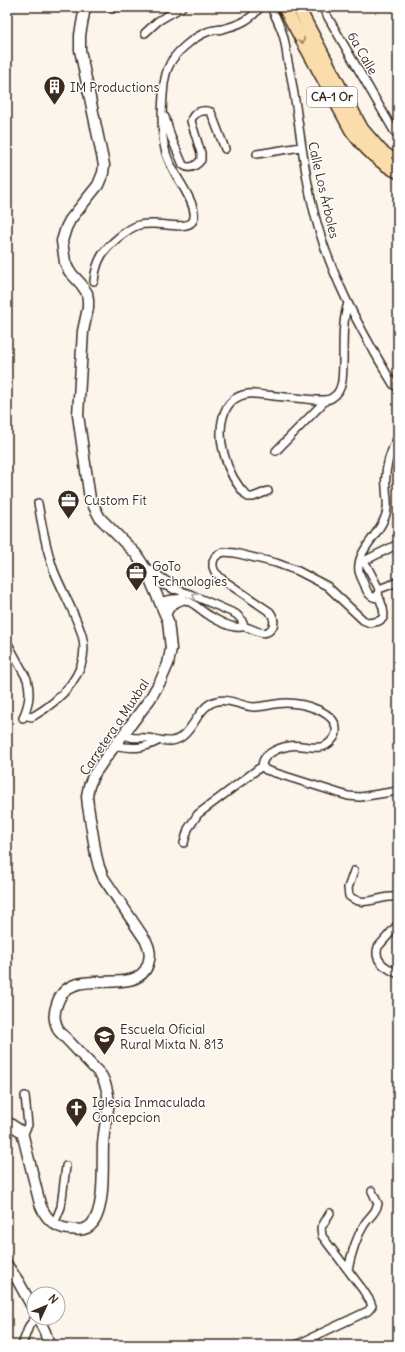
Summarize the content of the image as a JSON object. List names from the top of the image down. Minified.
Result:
{"streets":{"highway":["CA-1 Or"],"main road":["Carretera a Muxbal"],"street":["6a Calle","Calle Los Árboles"]},"places":{"building":["IM Productions"],"office":["Custom Fit","GoTo Technologies"],"school or university":["Escuela Oficial Rural Mixta N. 813"],"church":["Iglesia Inmaculada Concepcion"]},"north":"top right"}
